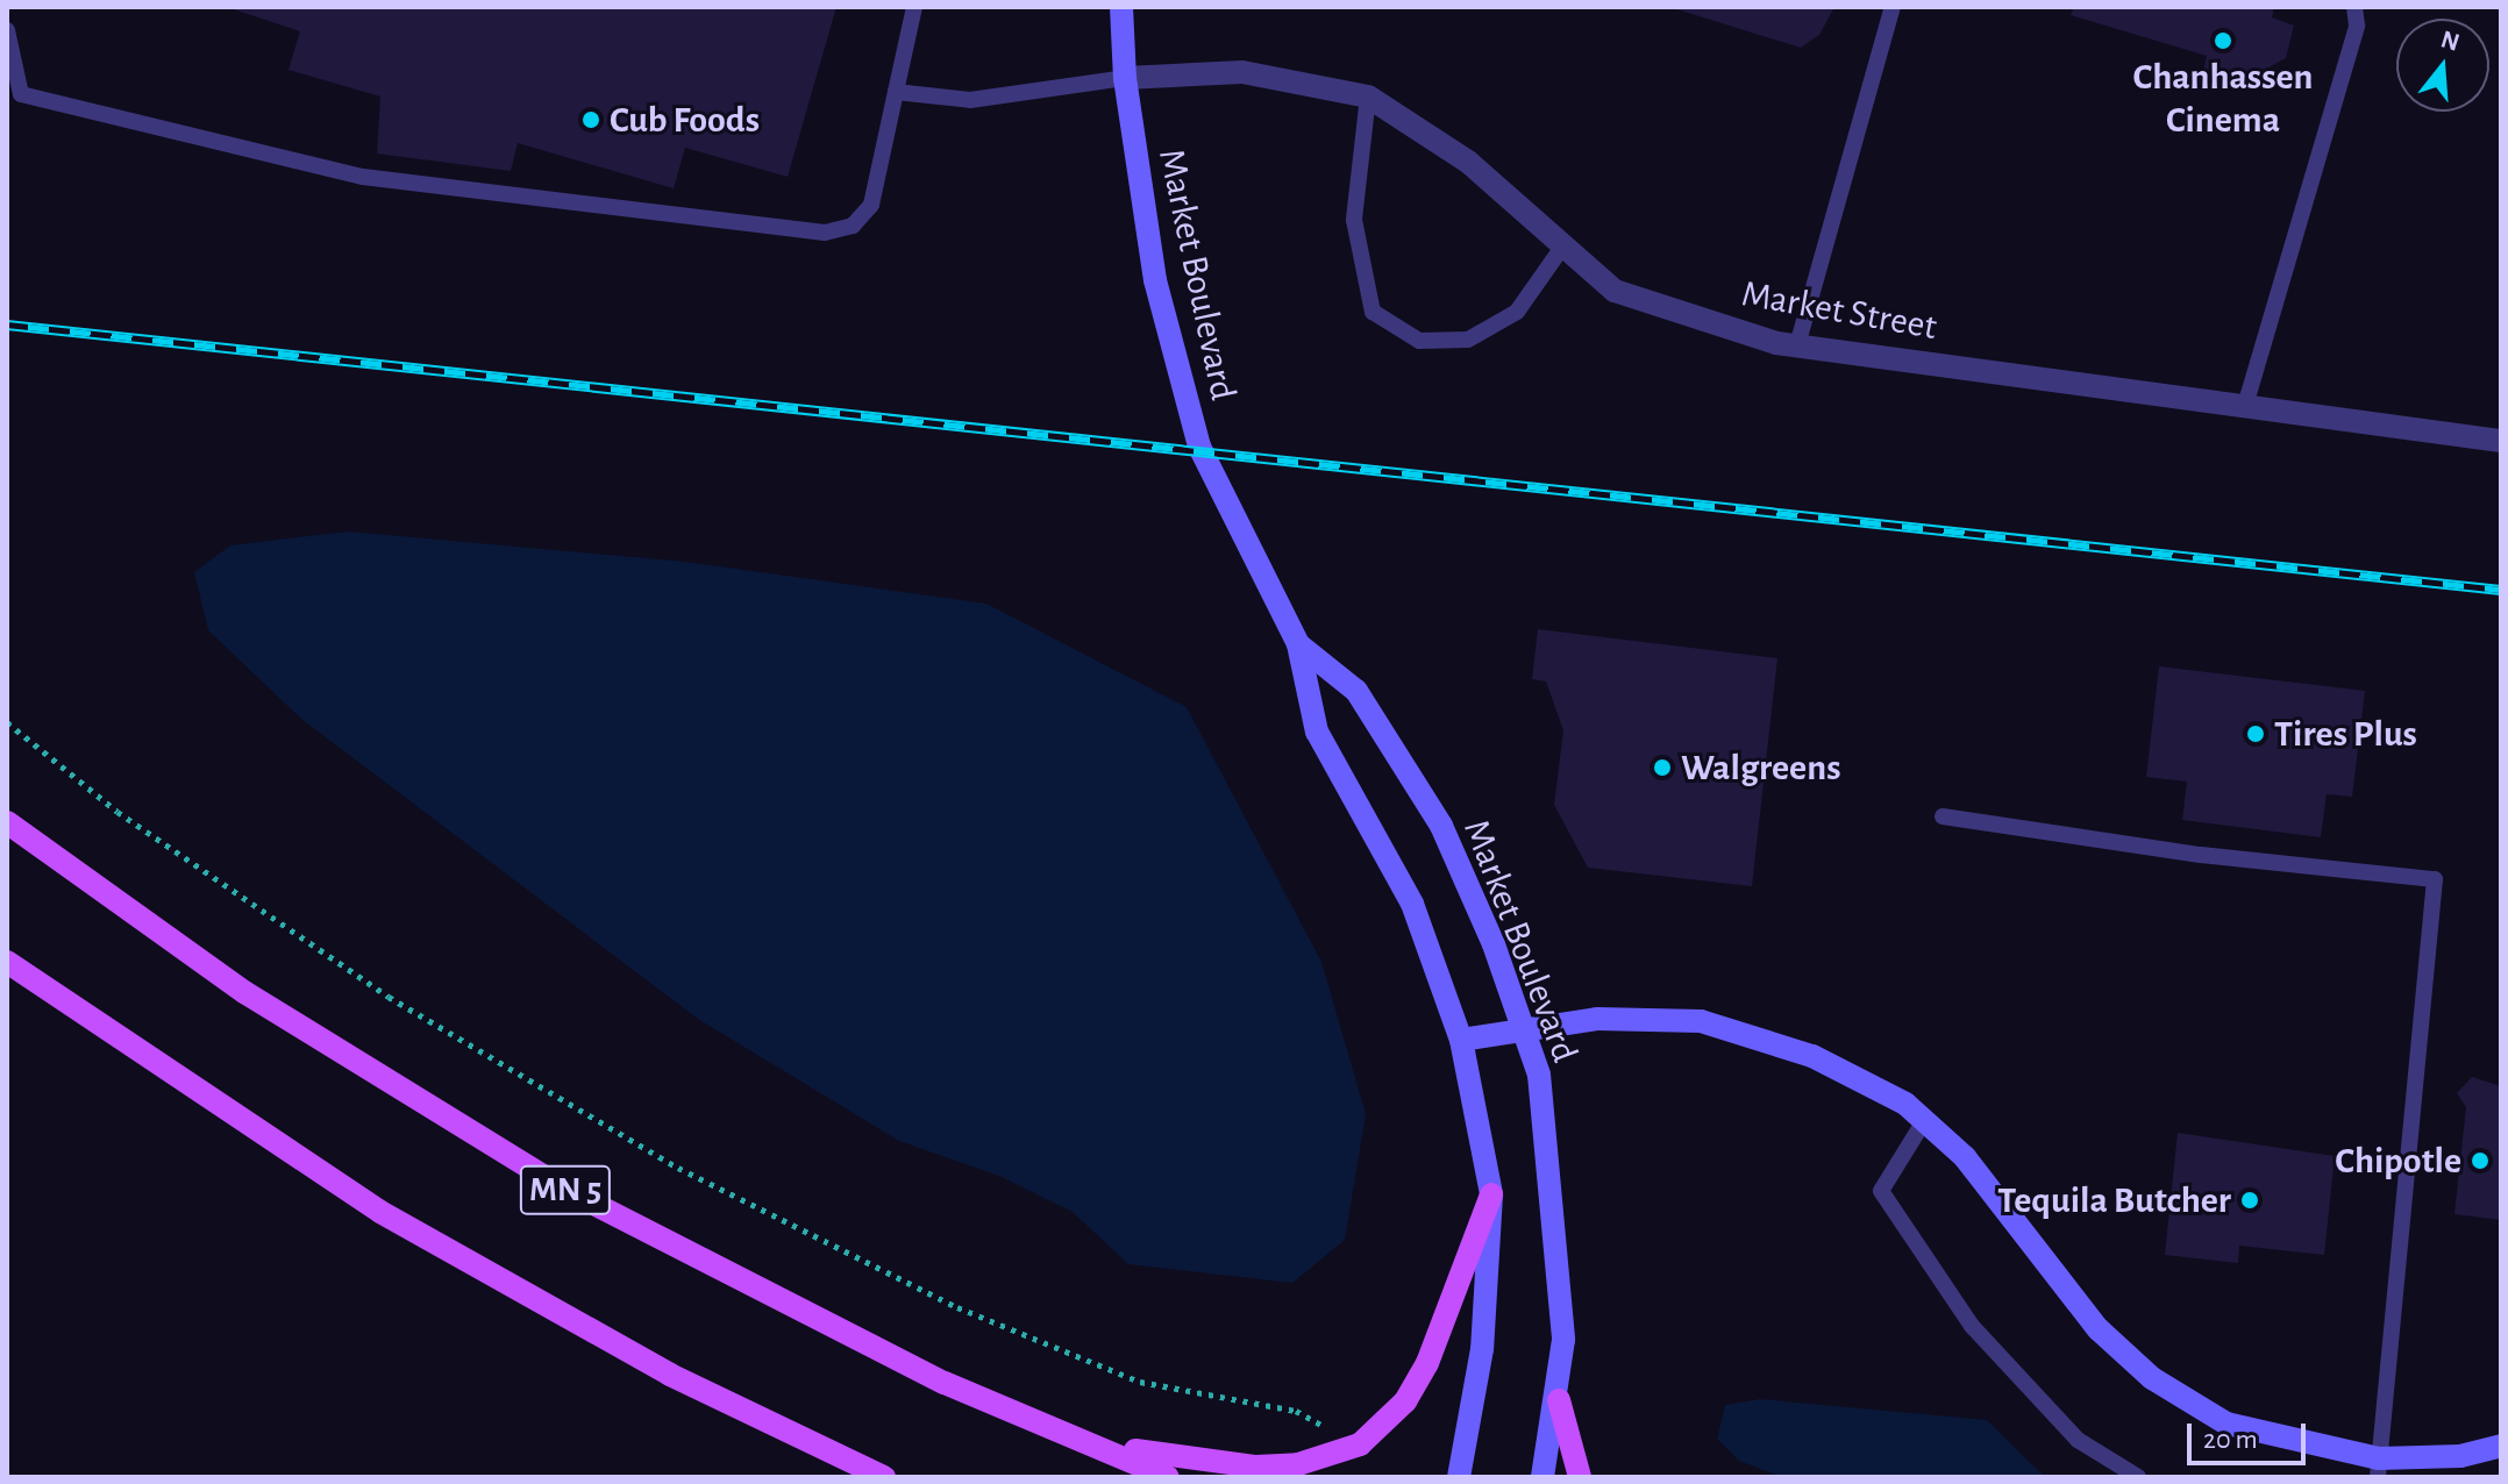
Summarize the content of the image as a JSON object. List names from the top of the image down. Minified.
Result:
{"streets":{"main road":["MN 5"],"street":["Market Boulevard","Market Street"]},"crossings":[["Market Boulevard","Market Street"]],"places":["Chanhassen Cinema","Cub Foods","Tires Plus","Walgreens","Chipotle","Tequila Butcher"],"scale_bar":"20 m","north":"top"}
